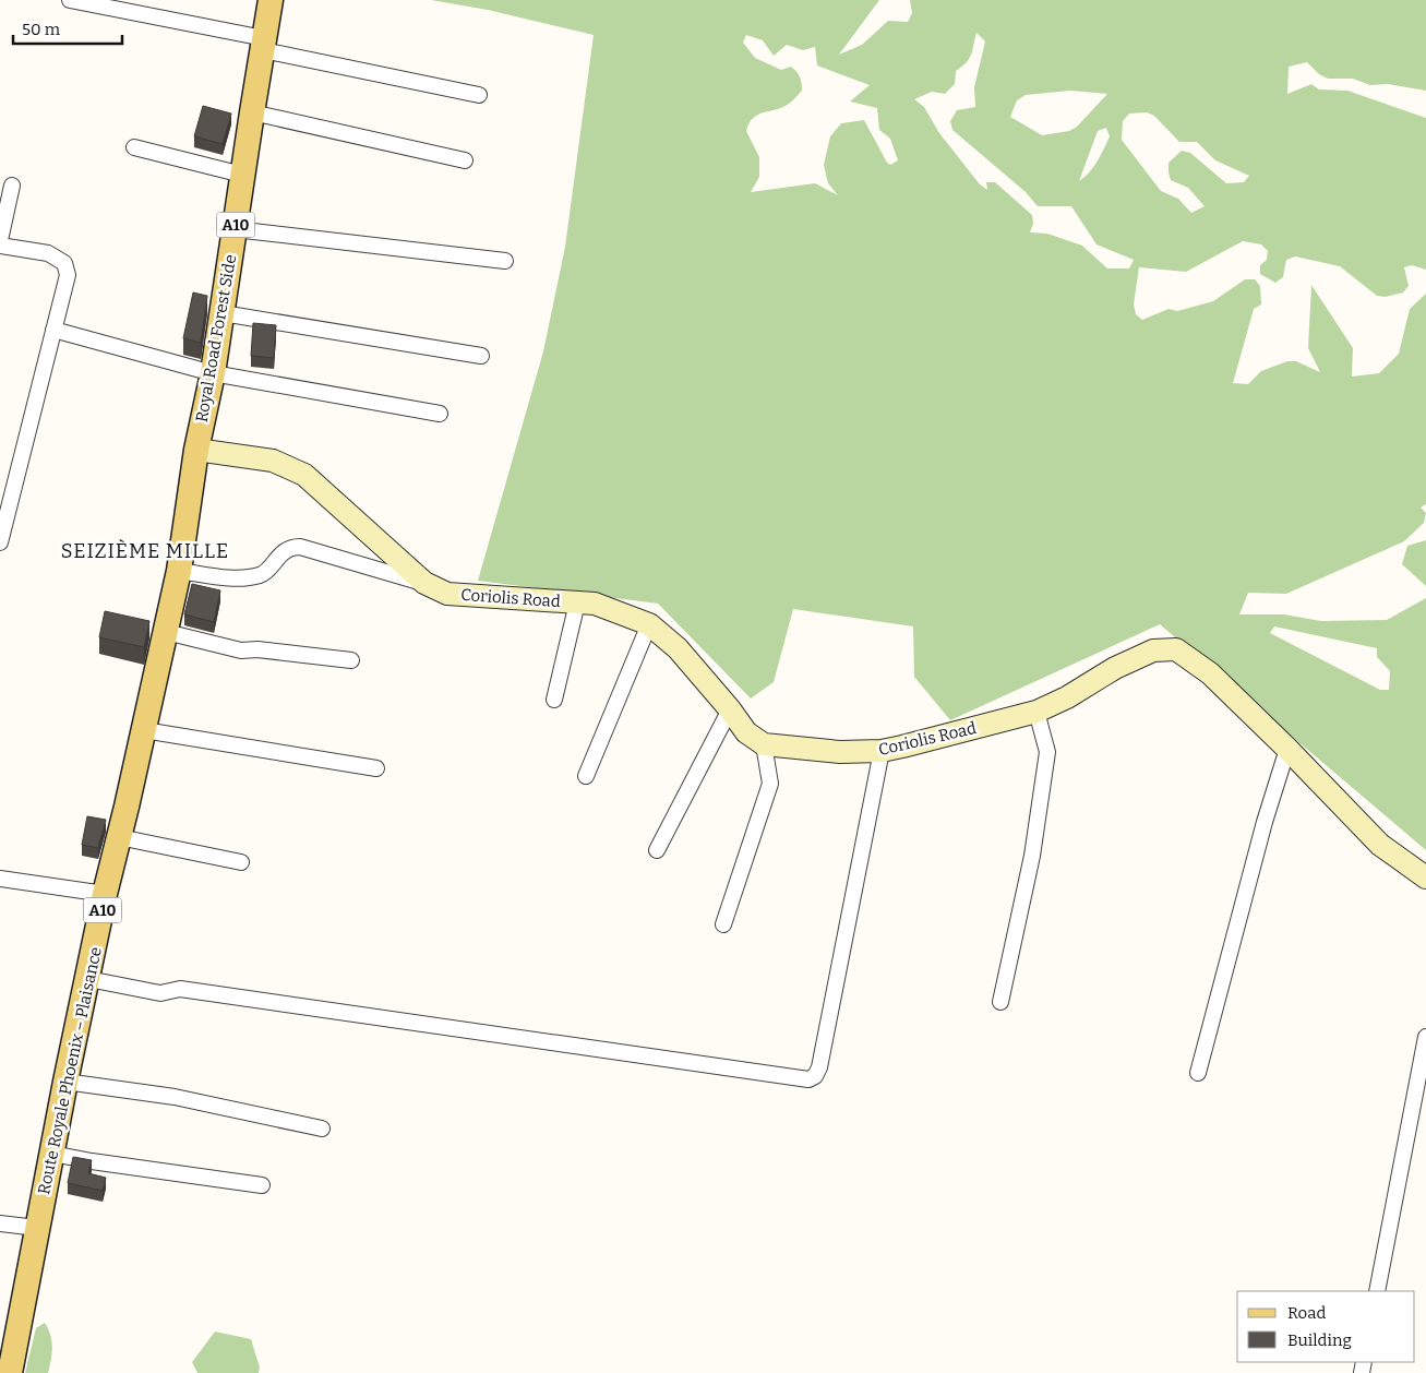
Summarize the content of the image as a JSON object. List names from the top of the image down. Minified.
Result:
{"streets":{"main road":["A10","Royal Road Forest Side","Coriolis Road","Route Royale Phoenix – Plaisance"]},"crossings":[["Royal Road Forest Side","Coriolis Road"],["Royal Road Forest Side","Route Royale Phoenix – Plaisance"],["Coriolis Road","Route Royale Phoenix – Plaisance"]],"districts":["SEIZIÈME MILLE"],"legend":["Road","Building"],"scale_bar":"50 m"}
